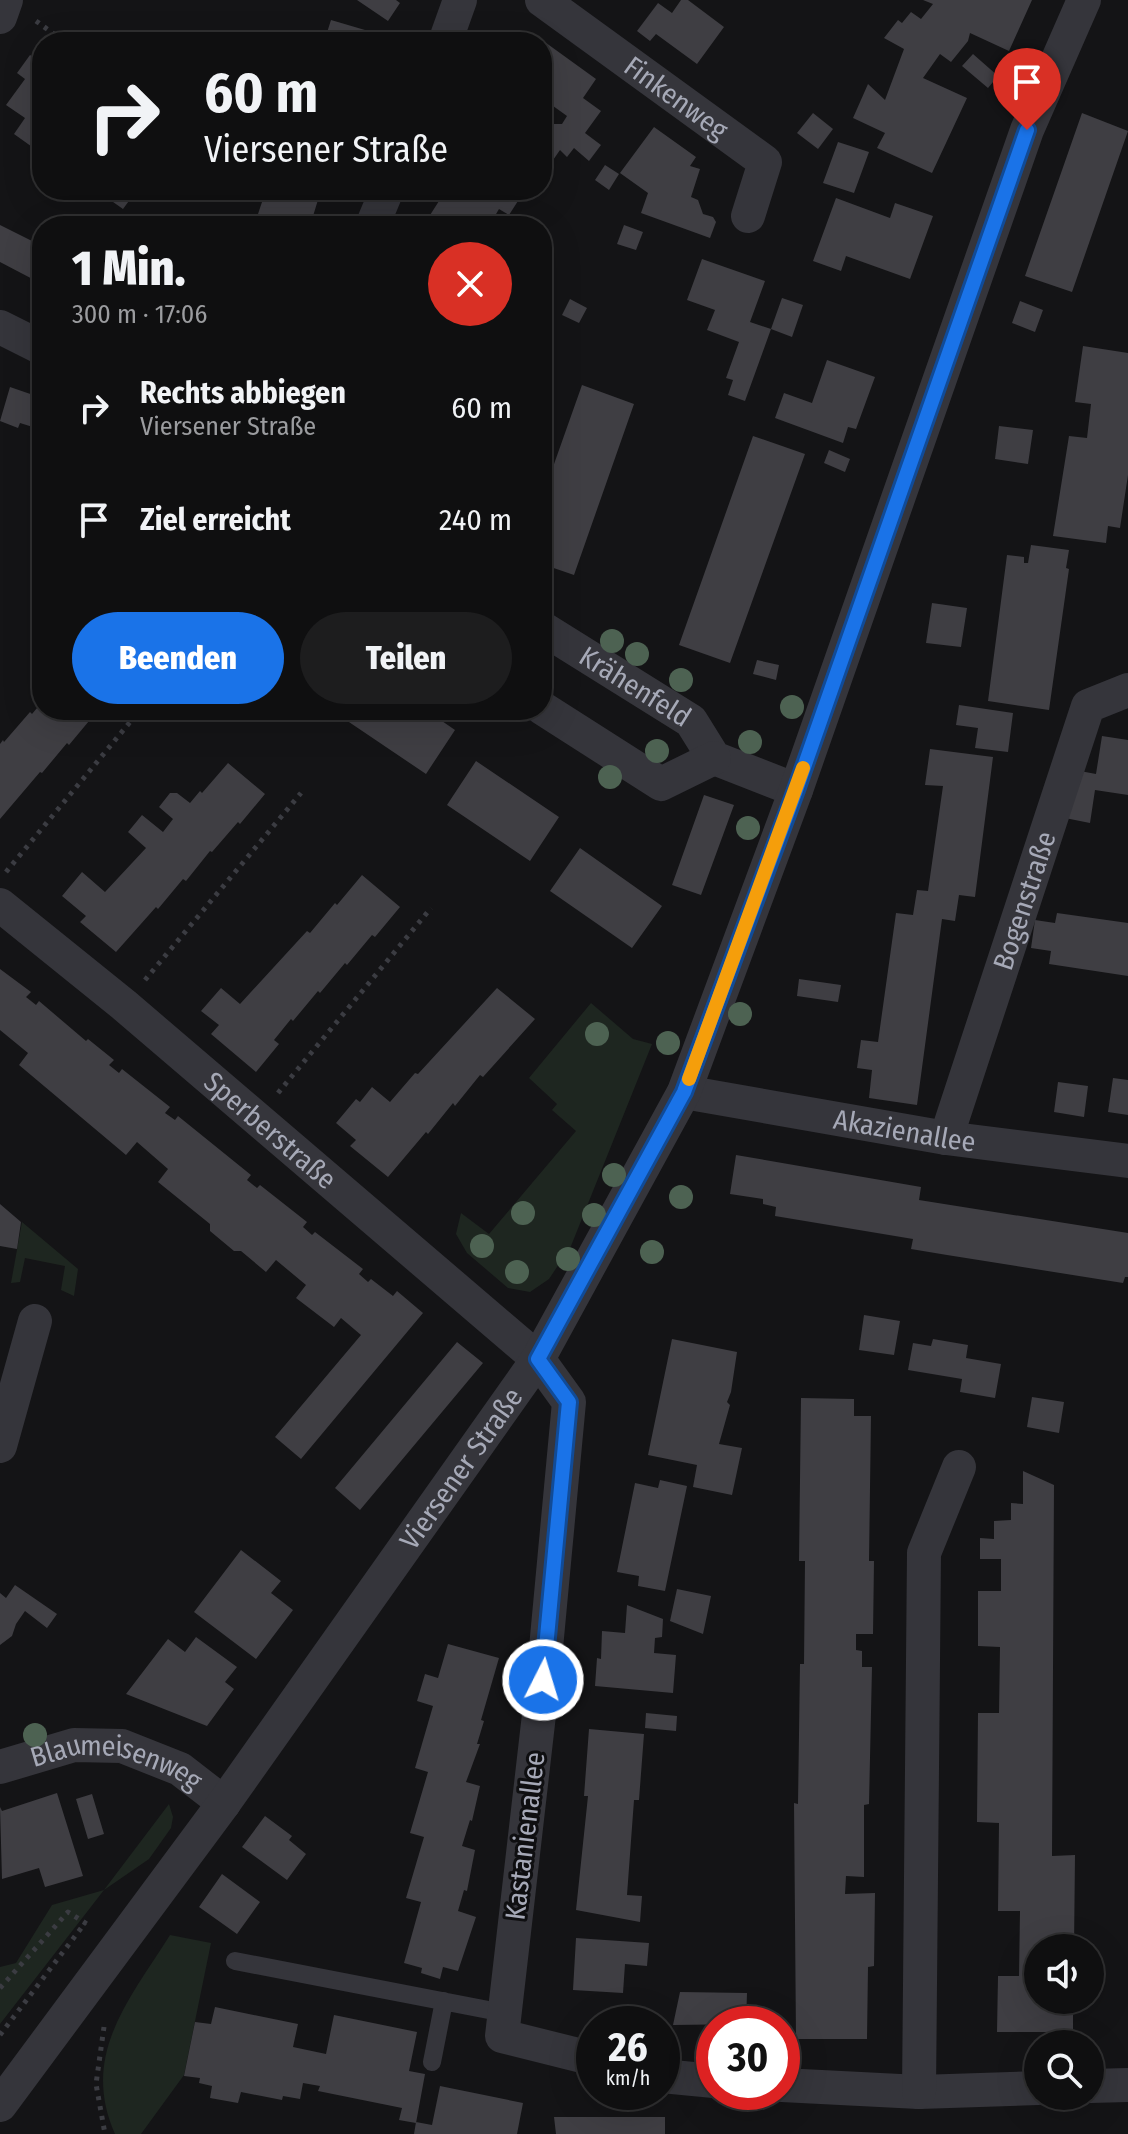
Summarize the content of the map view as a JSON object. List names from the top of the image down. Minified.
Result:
{"streets":{"street":["Finkenweg","Krähenfeld","Bogenstraße","Sperberstraße","Akazienallee","Viersener Straße","Blaumeisenweg","Kastanienallee"]},"crossings":[["Bogenstraße","Akazienallee"],["Sperberstraße","Viersener Straße"],["Sperberstraße","Kastanienallee"],["Akazienallee","Viersener Straße"],["Viersener Straße","Blaumeisenweg"],["Viersener Straße","Kastanienallee"]],"page":{"turn":["60 m","Viersener Straße"],"heading":["1 Min.","300 m · 17:06"],"list":[{"name":"Rechts abbiegen","note":"Viersener Straße","value":"60 m"},{"name":"Ziel erreicht","value":"240 m"}],"buttons":["Beenden","Teilen"],"speed":"26 km/h","limit":"30"}}
